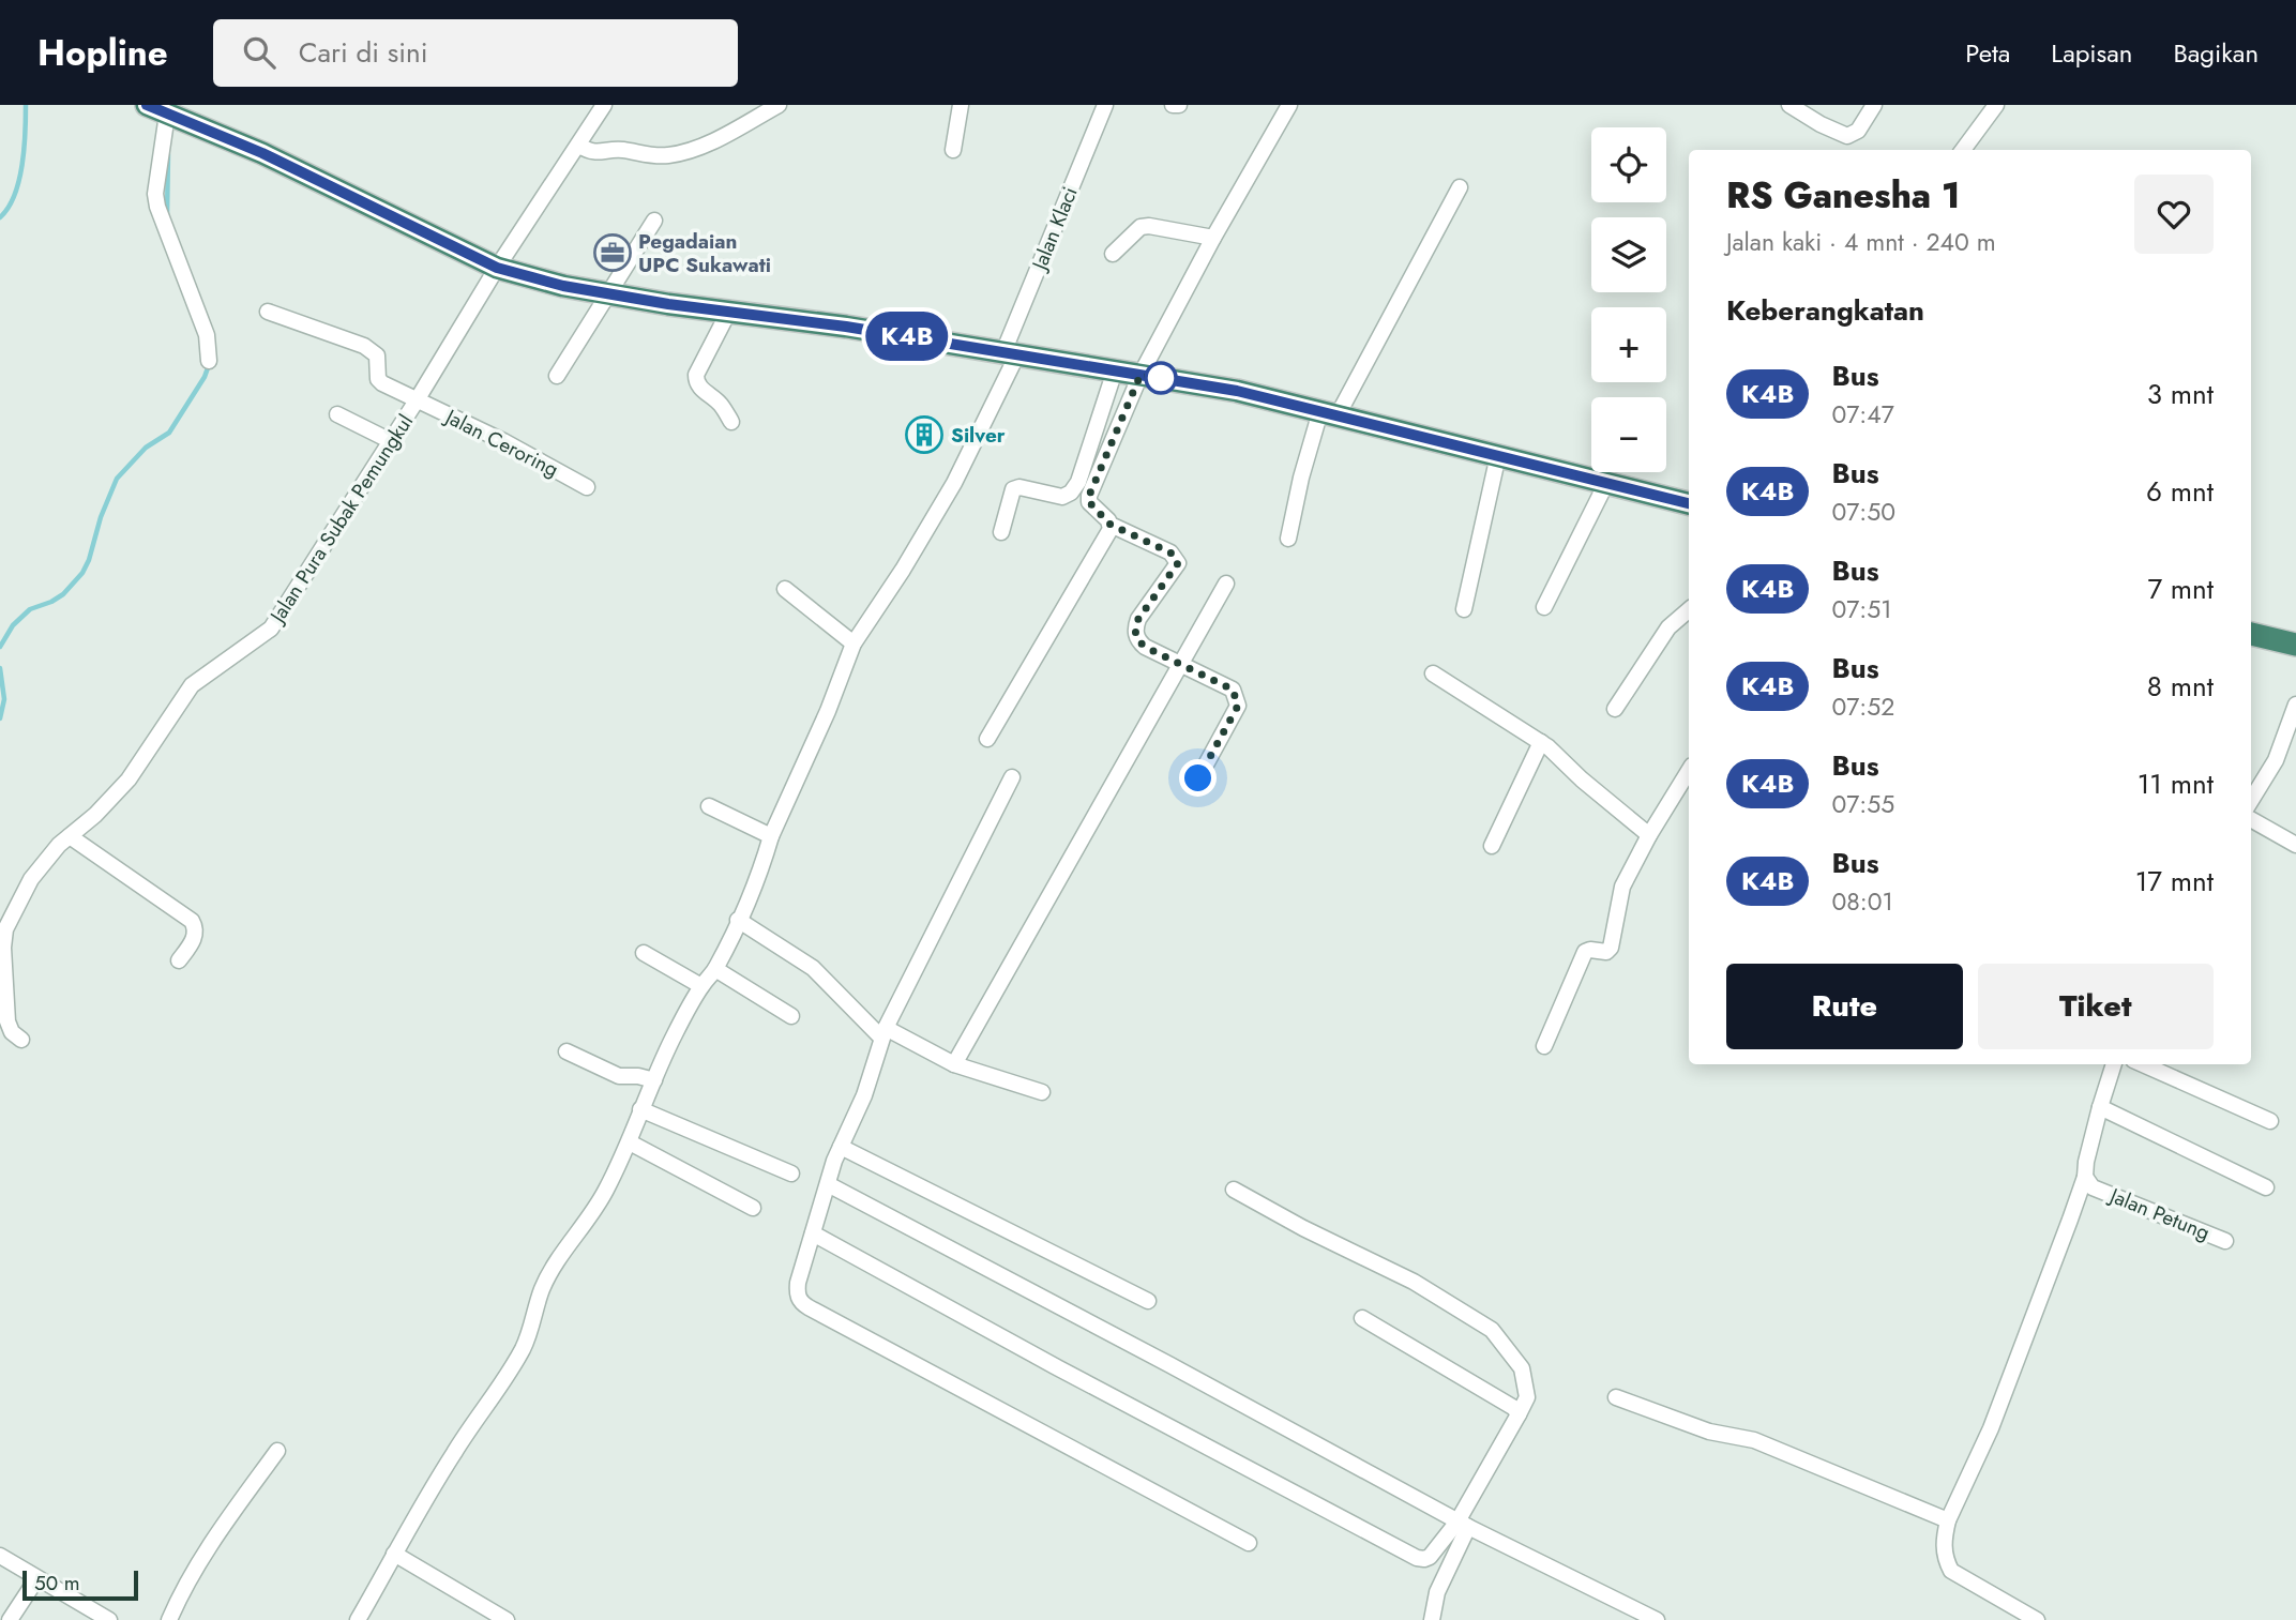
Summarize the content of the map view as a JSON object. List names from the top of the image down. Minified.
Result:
{"streets":{"street":["Jalan Klaci","Jalan Ceroring","Jalan Pura Subak Pemungkul","Jalan Petung"]},"crossings":[["Jalan Ceroring","Jalan Pura Subak Pemungkul"]],"places":{"office":["Pegadaian UPC Sukawati"],"building":["Silver"]},"lines":["bus line K4B"],"scale_bar":"50 m","page":{"header":"Hopline","search":"Cari di sini","nav":["Peta","Lapisan","Bagikan"],"on_map":"K4B","map_buttons":["+","−"],"heading":[["RS Ganesha 1","Jalan kaki · 4 mnt · 240 m"],"Keberangkatan"],"list":[{"mark":"K4B","name":"Bus","note":"07:47","value":"3 mnt"},{"mark":"K4B","name":"Bus","note":"07:50","value":"6 mnt"},{"mark":"K4B","name":"Bus","note":"07:51","value":"7 mnt"},{"mark":"K4B","name":"Bus","note":"07:52","value":"8 mnt"},{"mark":"K4B","name":"Bus","note":"07:55","value":"11 mnt"},{"mark":"K4B","name":"Bus","note":"08:01","value":"17 mnt"}],"buttons":["Rute","Tiket"],"scale":"50 m"}}
